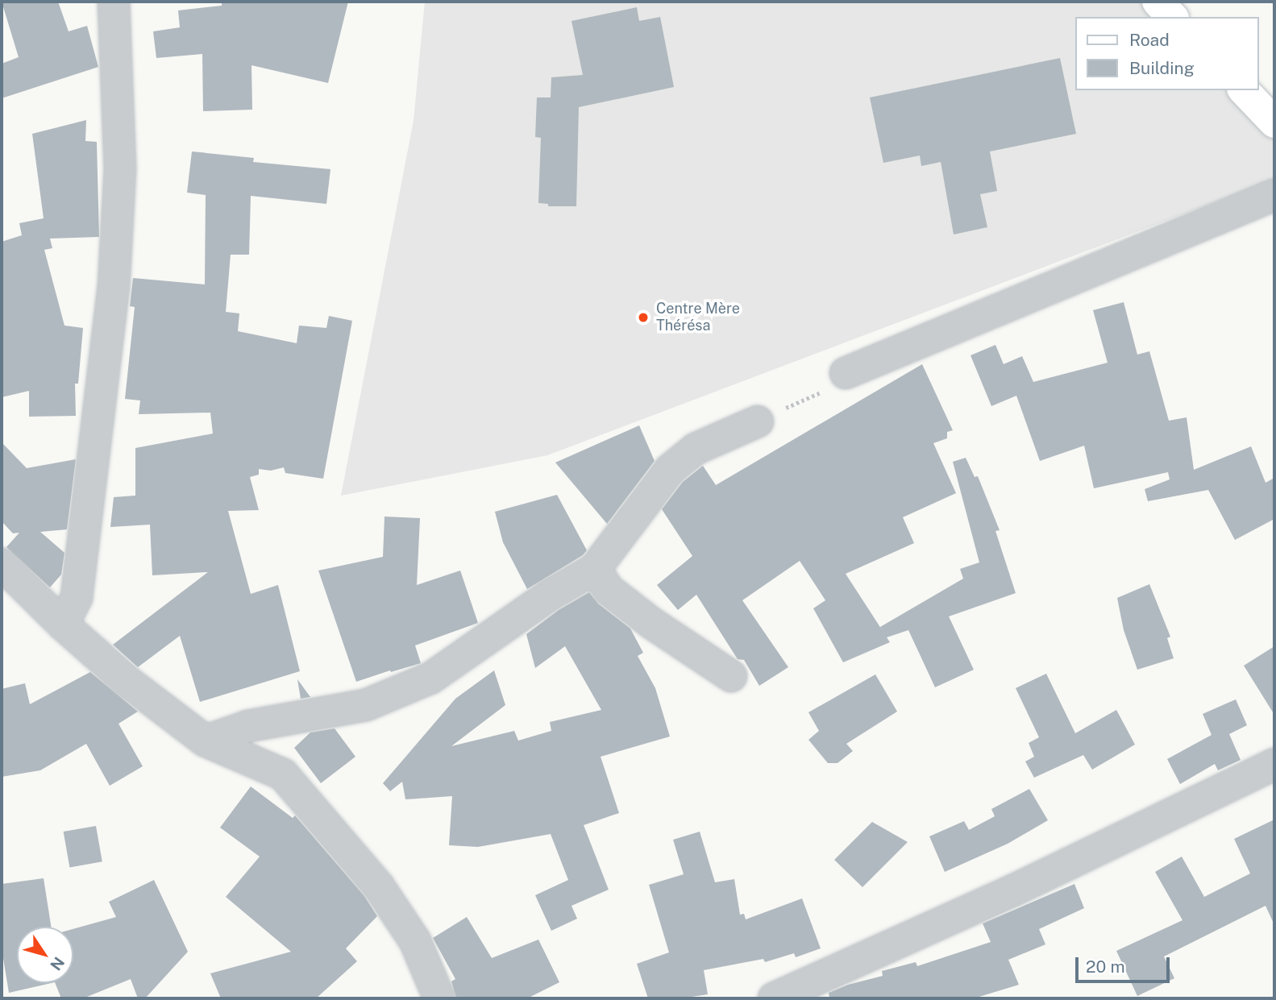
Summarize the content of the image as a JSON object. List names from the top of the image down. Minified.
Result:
{"places":["Centre Mère Thérésa"],"legend":["Road","Building"],"scale_bar":"20 m","north":"bottom right"}
